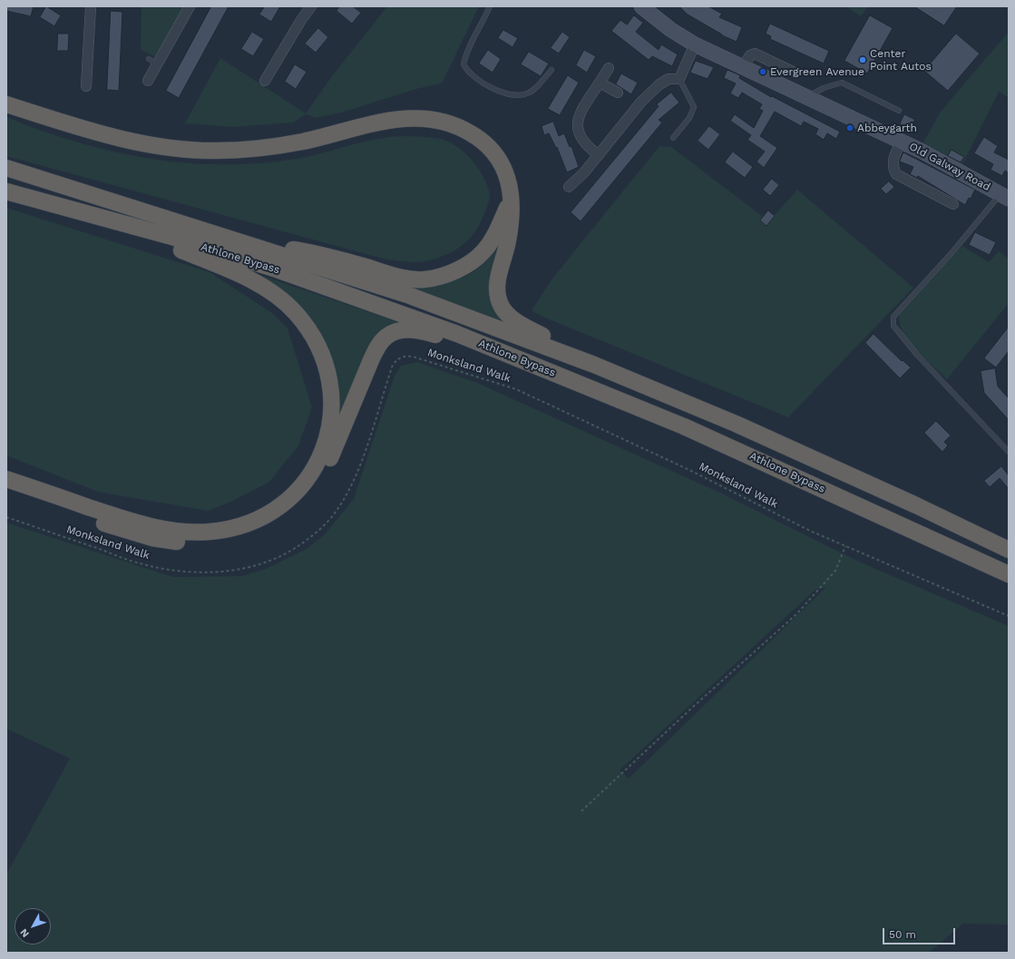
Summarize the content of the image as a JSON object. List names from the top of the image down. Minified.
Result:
{"streets":{"highway":["Athlone Bypass"],"main road":["Old Galway Road"],"path":["Monksland Walk"]},"places":["Center Point Autos","Evergreen Avenue","Abbeygarth"],"scale_bar":"50 m","north":"bottom left"}
